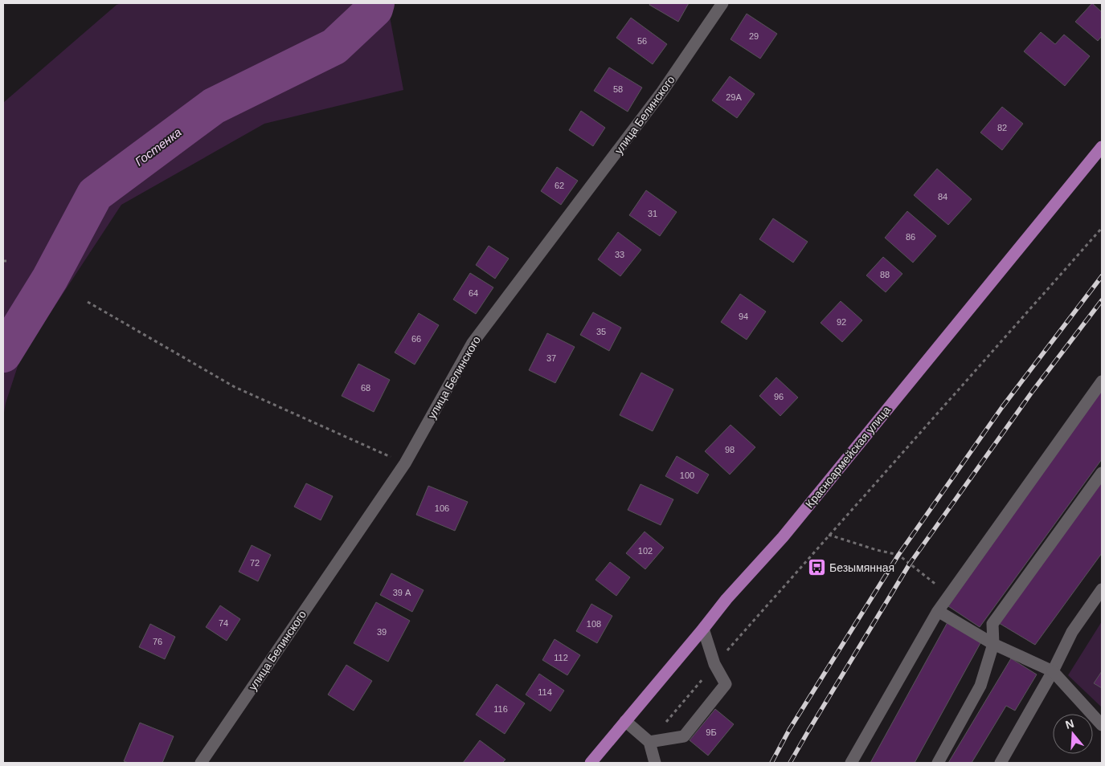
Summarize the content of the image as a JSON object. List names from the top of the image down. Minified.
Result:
{"streets":{"main road":["Красноармейская улица"],"street":["улица Белинского"]},"water":["Гостенка"],"places":{"bus stop":["Безымянная"]},"house_numbers":["29","56","58","29А","82","62","84","31","86","33","88","64","94","92","35","66","37","68","96","98","100","106","102","72","39 А","74","108","39","76","112","114","116","9Б"],"north":"top"}
